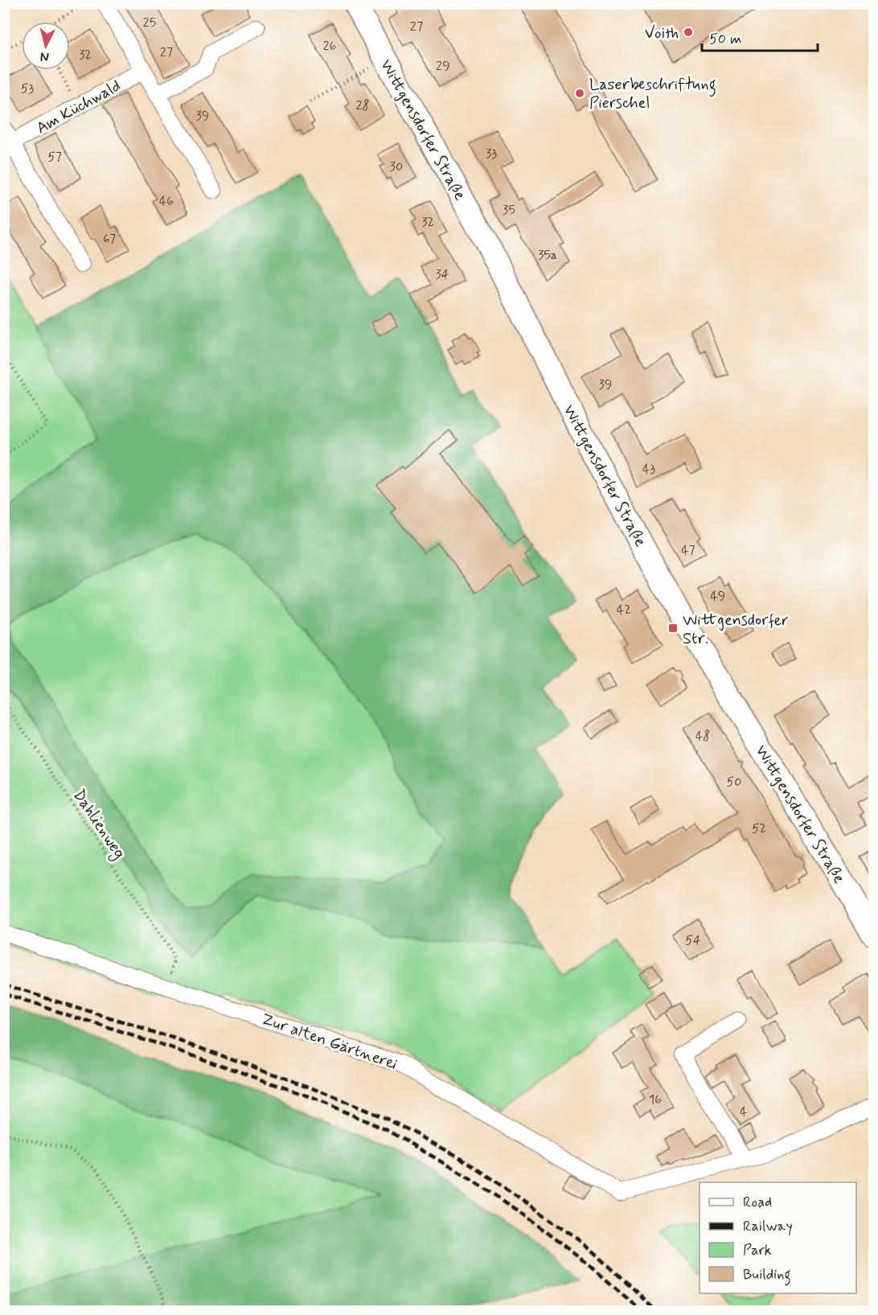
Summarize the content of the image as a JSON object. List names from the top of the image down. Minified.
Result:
{"streets":{"street":["Am Küchwald","Wittgensdorfer Straße","Zur alten Gärtnerei"],"path":["Dahlienweg"]},"places":{"other":["Voith","Laserbeschriftung Pierschel"],"transit":["Wittgensdorfer Str."]},"house_numbers":["25","27","26","27","32","29","53","28","39","33","57","30","46","35","32","67","35a","34","39","43","47","49","42","48","50","52","54","16","4"],"legend":["Road","Railway","Park","Building"],"scale_bar":"50 m","north":"bottom"}
